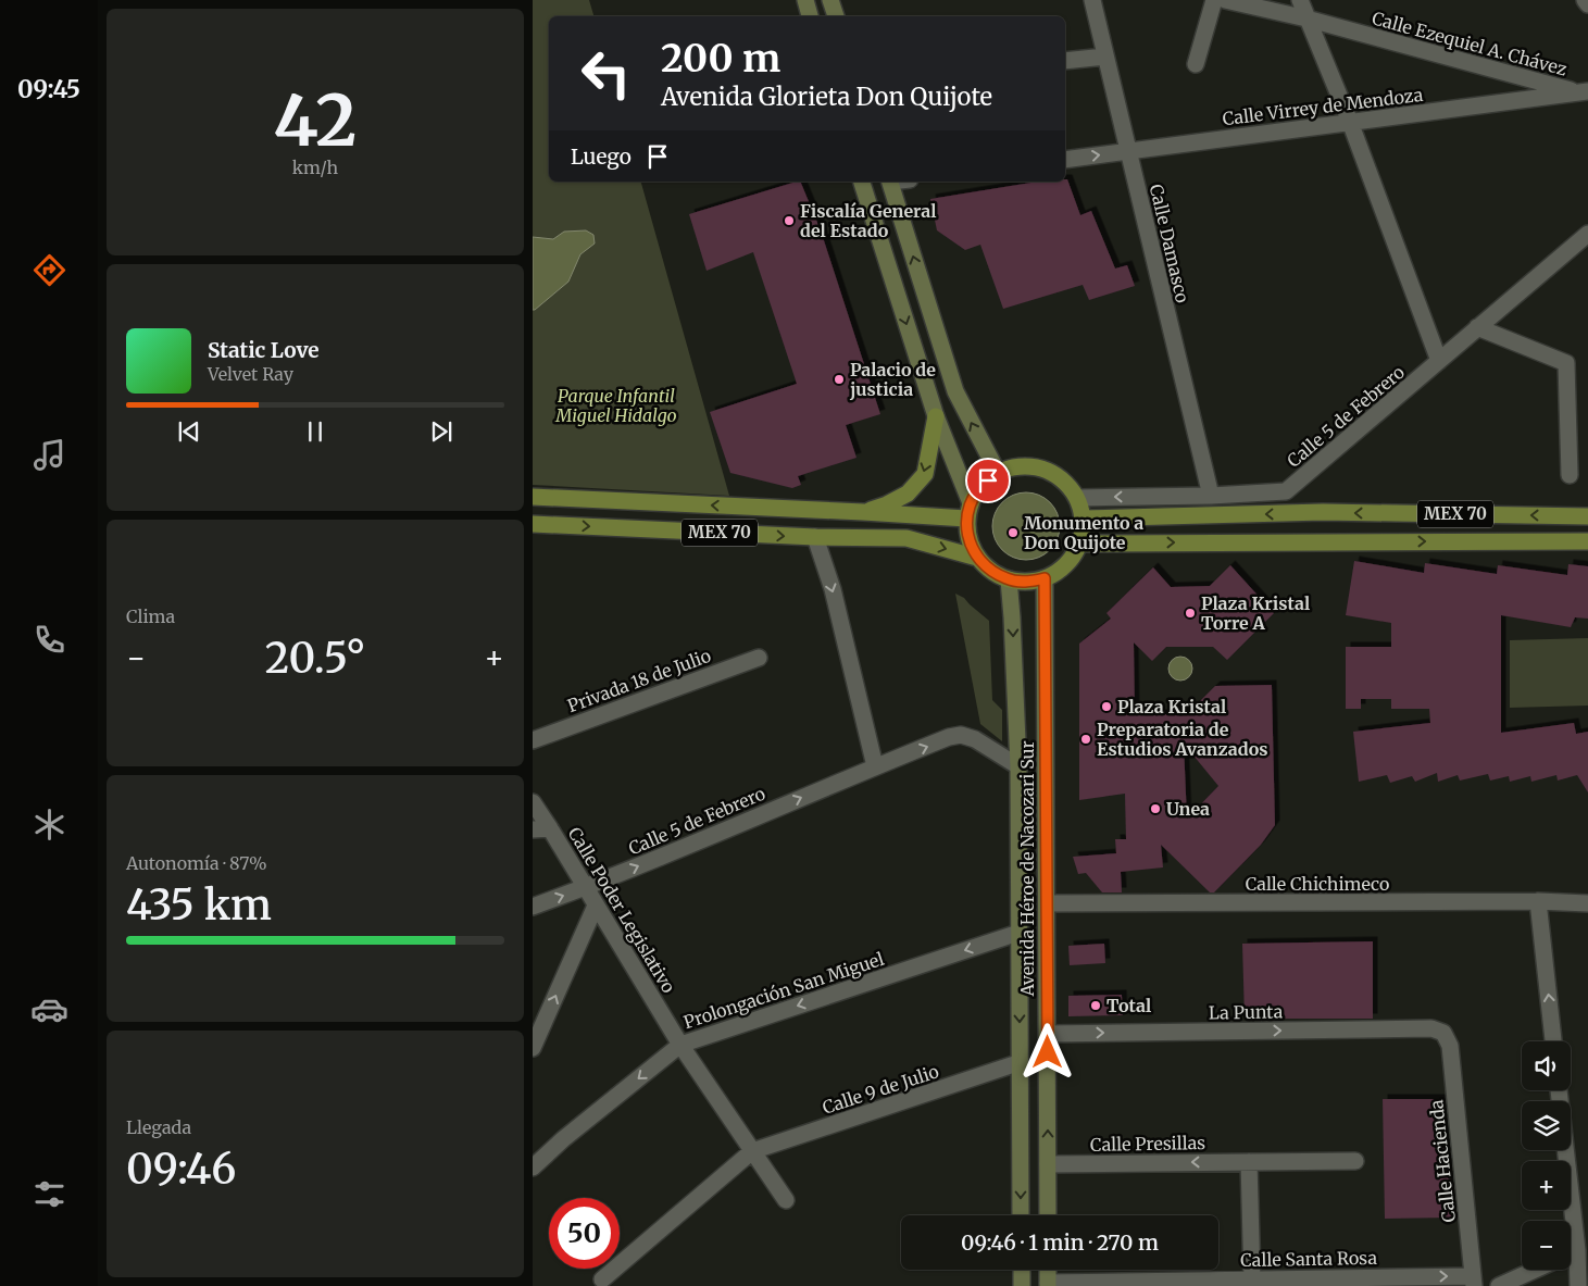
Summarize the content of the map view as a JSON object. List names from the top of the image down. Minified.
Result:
{"streets":{"main road":["MEX 70","Avenida Héroe de Nacozari Sur"],"street":["Calle Ezequiel A. Chávez","Calle Virrey de Mendoza","Calle Damasco","Calle 5 de Febrero","Privada 18 de Julio","Calle Chichimeco","Calle Poder Legislativo","Prolongación San Miguel","La Punta","Calle 9 de Julio","Calle Presillas","Calle Hacienda","Calle Santa Rosa"]},"crossings":[["Calle Ezequiel A. Chávez","Calle Virrey de Mendoza"],["Calle Virrey de Mendoza","Calle Damasco"],["Calle Damasco","Calle 5 de Febrero"],["Calle 5 de Febrero","MEX 70"],["Calle 5 de Febrero","Avenida Héroe de Nacozari Sur"],["Calle 5 de Febrero","Calle Poder Legislativo"],["MEX 70","Avenida Héroe de Nacozari Sur"],["Avenida Héroe de Nacozari Sur","Calle Chichimeco"],["Avenida Héroe de Nacozari Sur","Prolongación San Miguel"],["Avenida Héroe de Nacozari Sur","La Punta"],["Avenida Héroe de Nacozari Sur","Calle 9 de Julio"],["Avenida Héroe de Nacozari Sur","Calle Presillas"],["Calle Poder Legislativo","Prolongación San Miguel"],["Calle Poder Legislativo","Calle 9 de Julio"],["La Punta","Calle Hacienda"],["Calle Hacienda","Calle Santa Rosa"]],"one_way":["La Punta","Calle Presillas","Calle Santa Rosa"],"parks":["Parque Infantil Miguel Hidalgo"],"places":["Fiscalía General del Estado","Palacio de justicia","Monumento a Don Quijote","Plaza Kristal Torre A","Plaza Kristal","Preparatoria de Estudios Avanzados","Unea","Total"],"page":{"tabs":"09:45","tile":[["42","km/h"],"Clima",["Autonomía · 87%","435 km"],["Llegada","09:46"]],"turn":["200 m","Avenida Glorieta Don Quijote"],"then":"Luego","song":["Static Love","Velvet Ray"],"heat":["−","20.5°","+"],"map_buttons":["+","−"],"limit":"50","trip":"09:46 · 1 min · 270 m"}}
